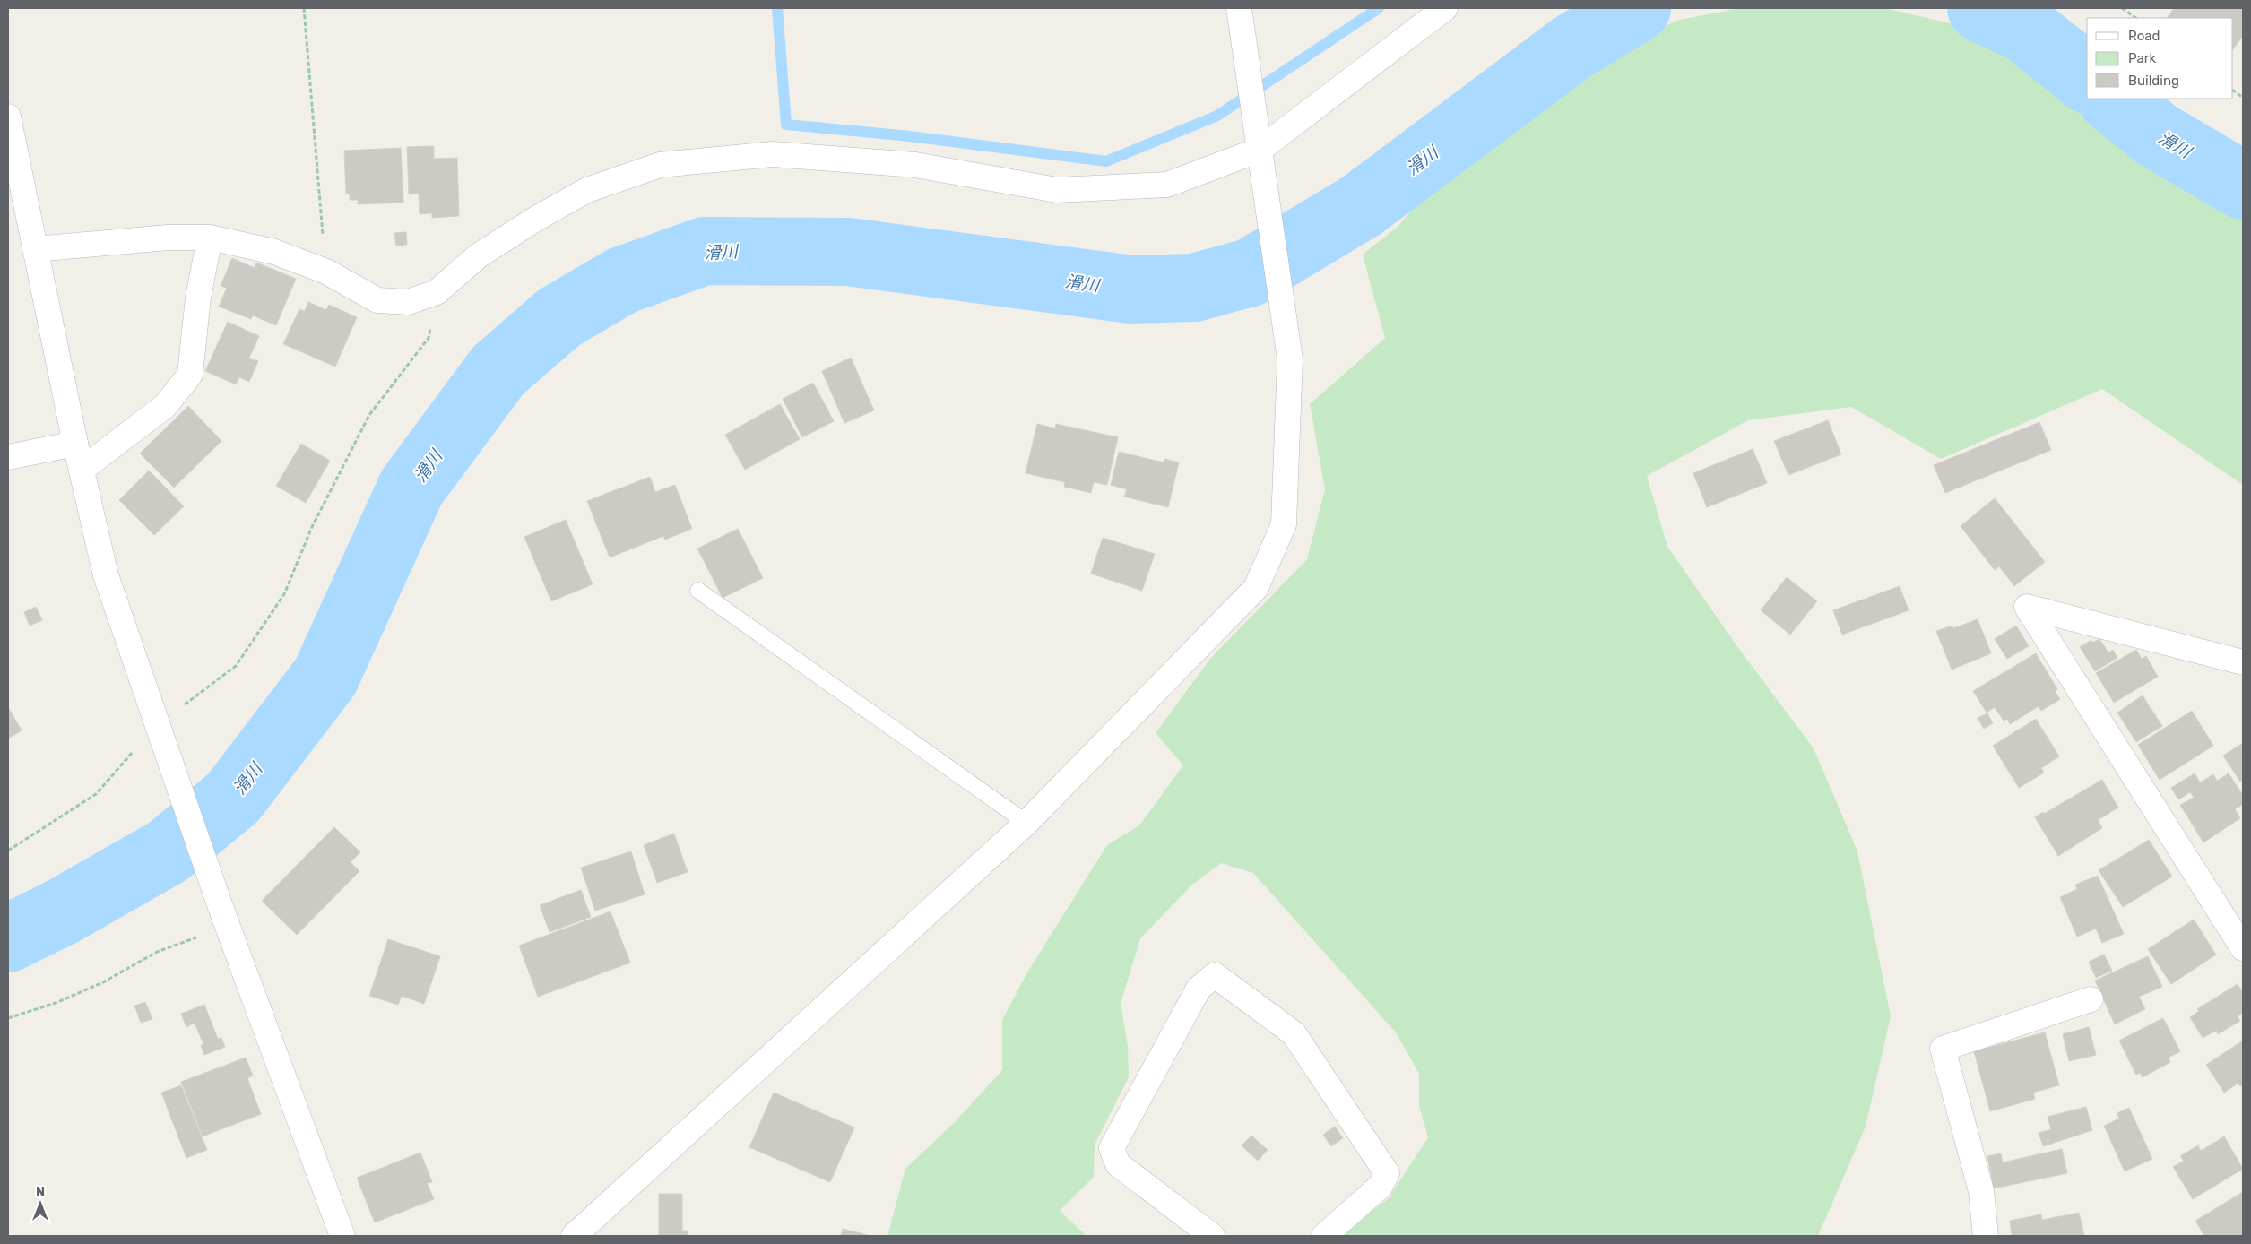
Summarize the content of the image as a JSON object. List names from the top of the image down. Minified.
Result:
{"water":["滑川"],"legend":["Road","Park","Building"],"north":"top"}
